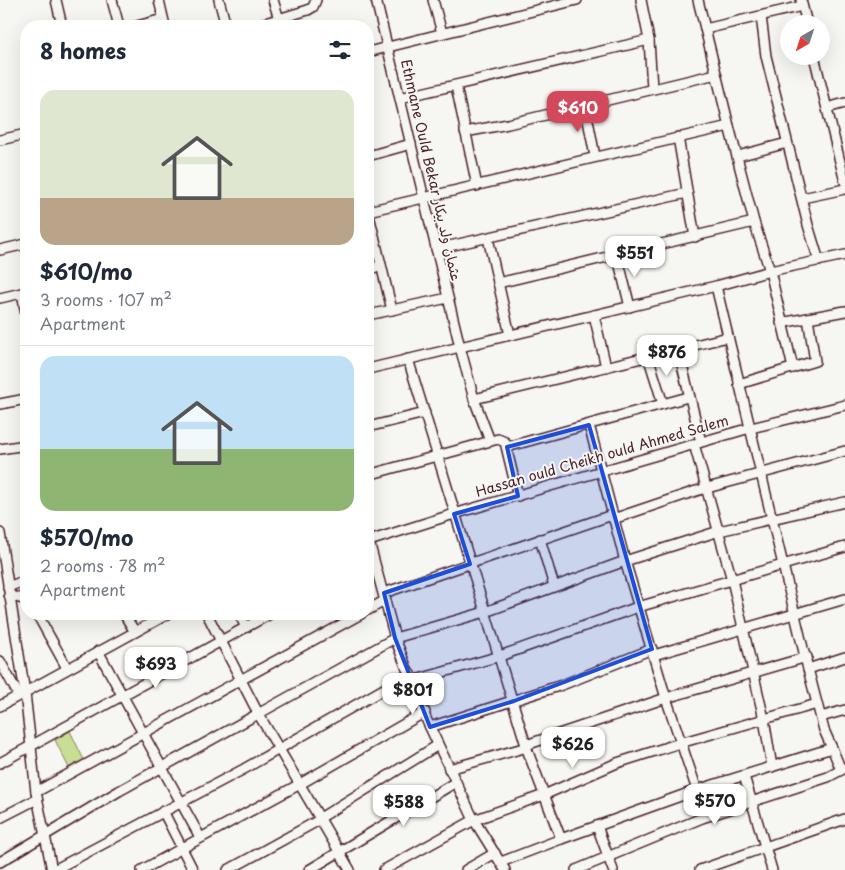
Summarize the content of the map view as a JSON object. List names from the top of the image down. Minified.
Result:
{"streets":{"street":["Ethmane Ould Bekar عثمان ولد بيكار","Hassan ould Cheikh ould Ahmed Salem"]},"north":"bottom left","page":{"heading":"8 homes","list":[{"name":"$610/mo","note":"3 rooms · 107 m² · Apartment"},{"name":"$570/mo","note":"2 rooms · 78 m² · Apartment"}],"price":["$610","$551","$876","$693","$801","$626","$570","$588"]}}
